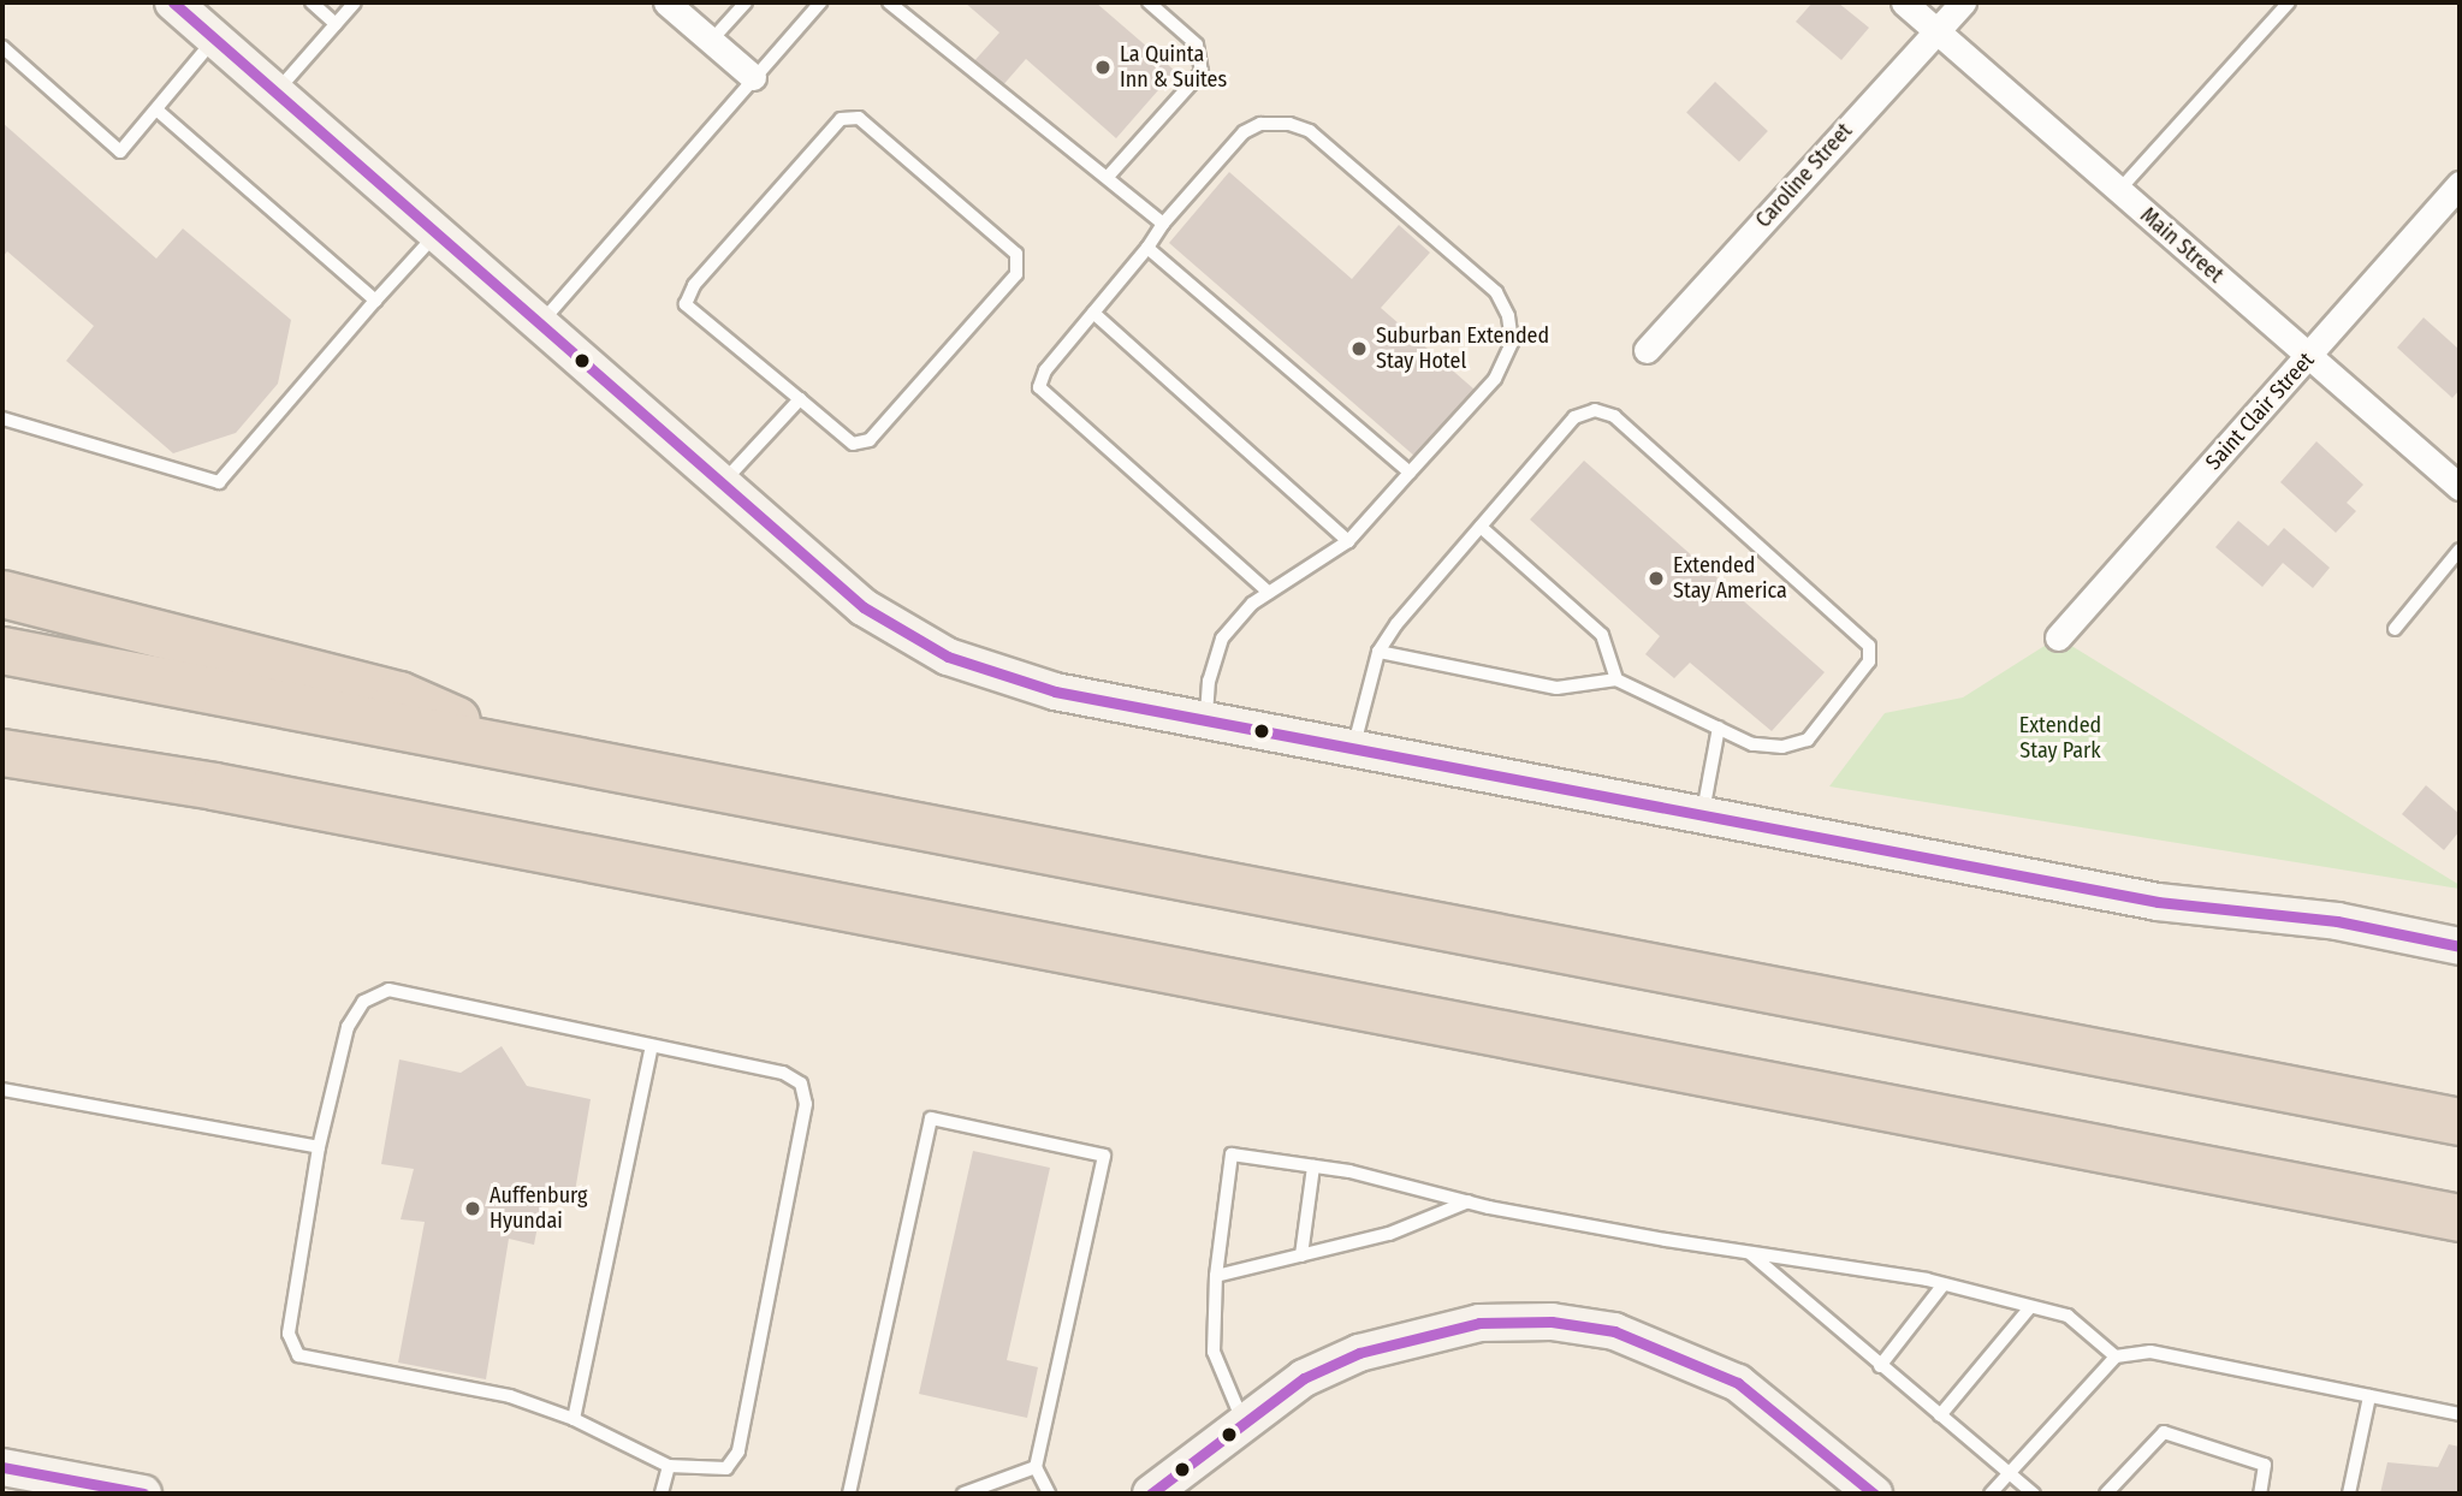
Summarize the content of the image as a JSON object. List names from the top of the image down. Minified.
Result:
{"streets":{"street":["Caroline Street","Main Street","Saint Clair Street"]},"crossings":[["Caroline Street","Main Street"],["Main Street","Saint Clair Street"]],"parks":["Extended Stay Park"],"places":["La Quinta Inn & Suites","Suburban Extended Stay Hotel","Extended Stay America","Auffenburg Hyundai"]}
